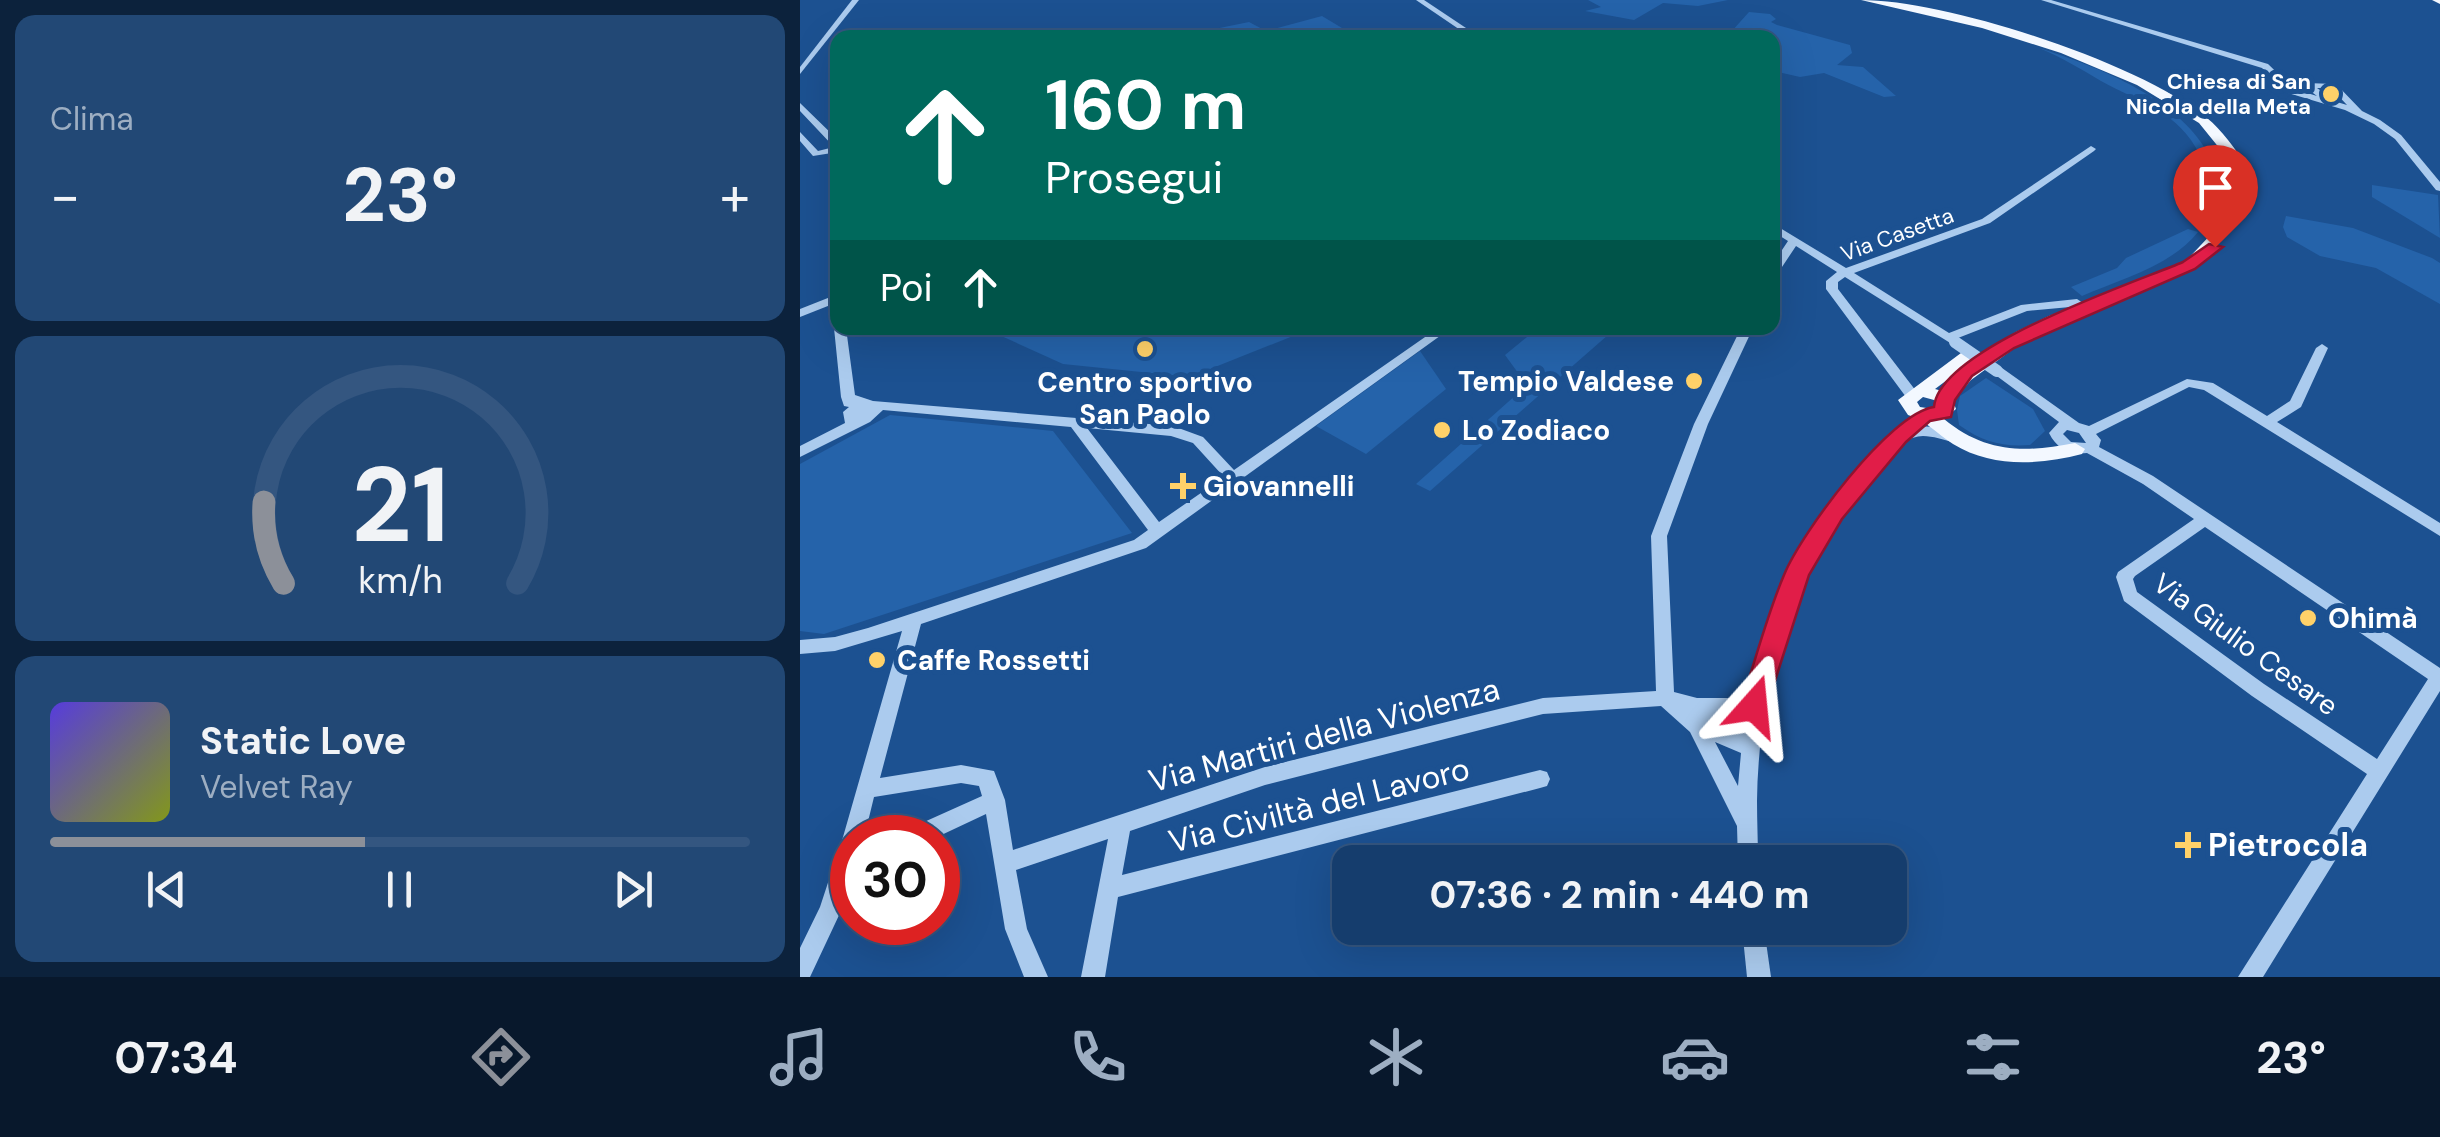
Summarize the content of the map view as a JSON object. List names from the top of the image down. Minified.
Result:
{"streets":{"street":["Via Casetta","Via Giulio Cesare","Via Martiri della Violenza","Via Civiltà del Lavoro"]},"places":{"other":["Chiesa di San Nicola della Meta","Centro sportivo San Paolo","Tempio Valdese","Lo Zodiaco","Ohimà","Caffe Rossetti"],"health":["Giovannelli","Pietrocola"]},"page":{"tile":"Clima","turn":["160 m","Prosegui"],"heat":["−","23°","+"],"then":"Poi","song":["Static Love","Velvet Ray"],"limit":"30","trip":"07:36 · 2 min · 440 m","tabs":["07:34","23°"],"gauge":["21","km/h"]}}
